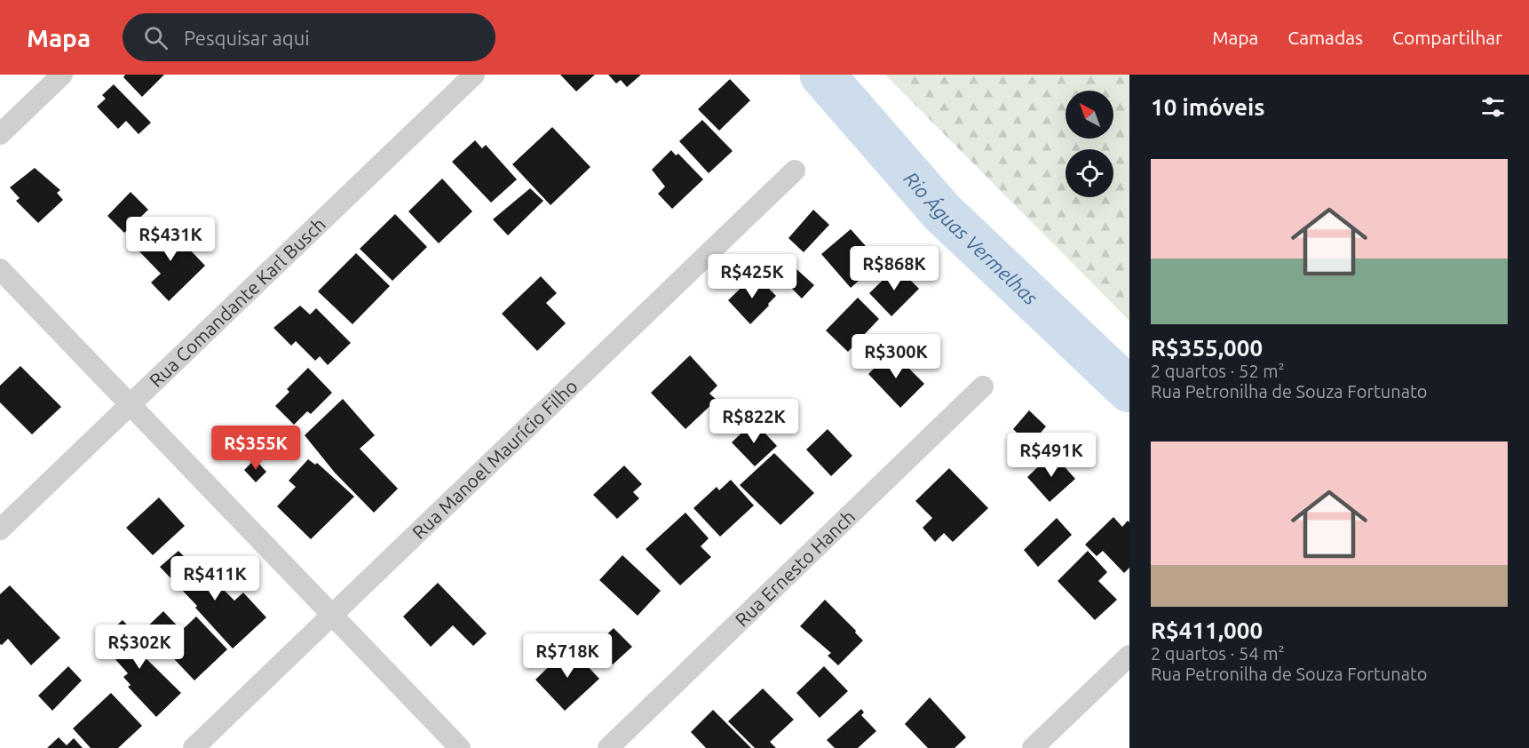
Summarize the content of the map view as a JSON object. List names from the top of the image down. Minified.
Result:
{"streets":{"street":["Rua Comandante Karl Busch","Rua Manoel Maurício Filho","Rua Ernesto Hanch"]},"water":["Rio Águas Vermelhas"],"north":"top left","page":{"header":"Mapa","search":"Pesquisar aqui","nav":["Mapa","Camadas","Compartilhar"],"heading":"10 imóveis","list":[{"name":"R$355,000","note":"2 quartos · 52 m² · Rua Petronilha de Souza Fortunato"},{"name":"R$411,000","note":"2 quartos · 54 m² · Rua Petronilha de Souza Fortunato"}],"price":["R$431K","R$868K","R$425K","R$300K","R$822K","R$355K","R$491K","R$411K","R$302K","R$718K"]}}
